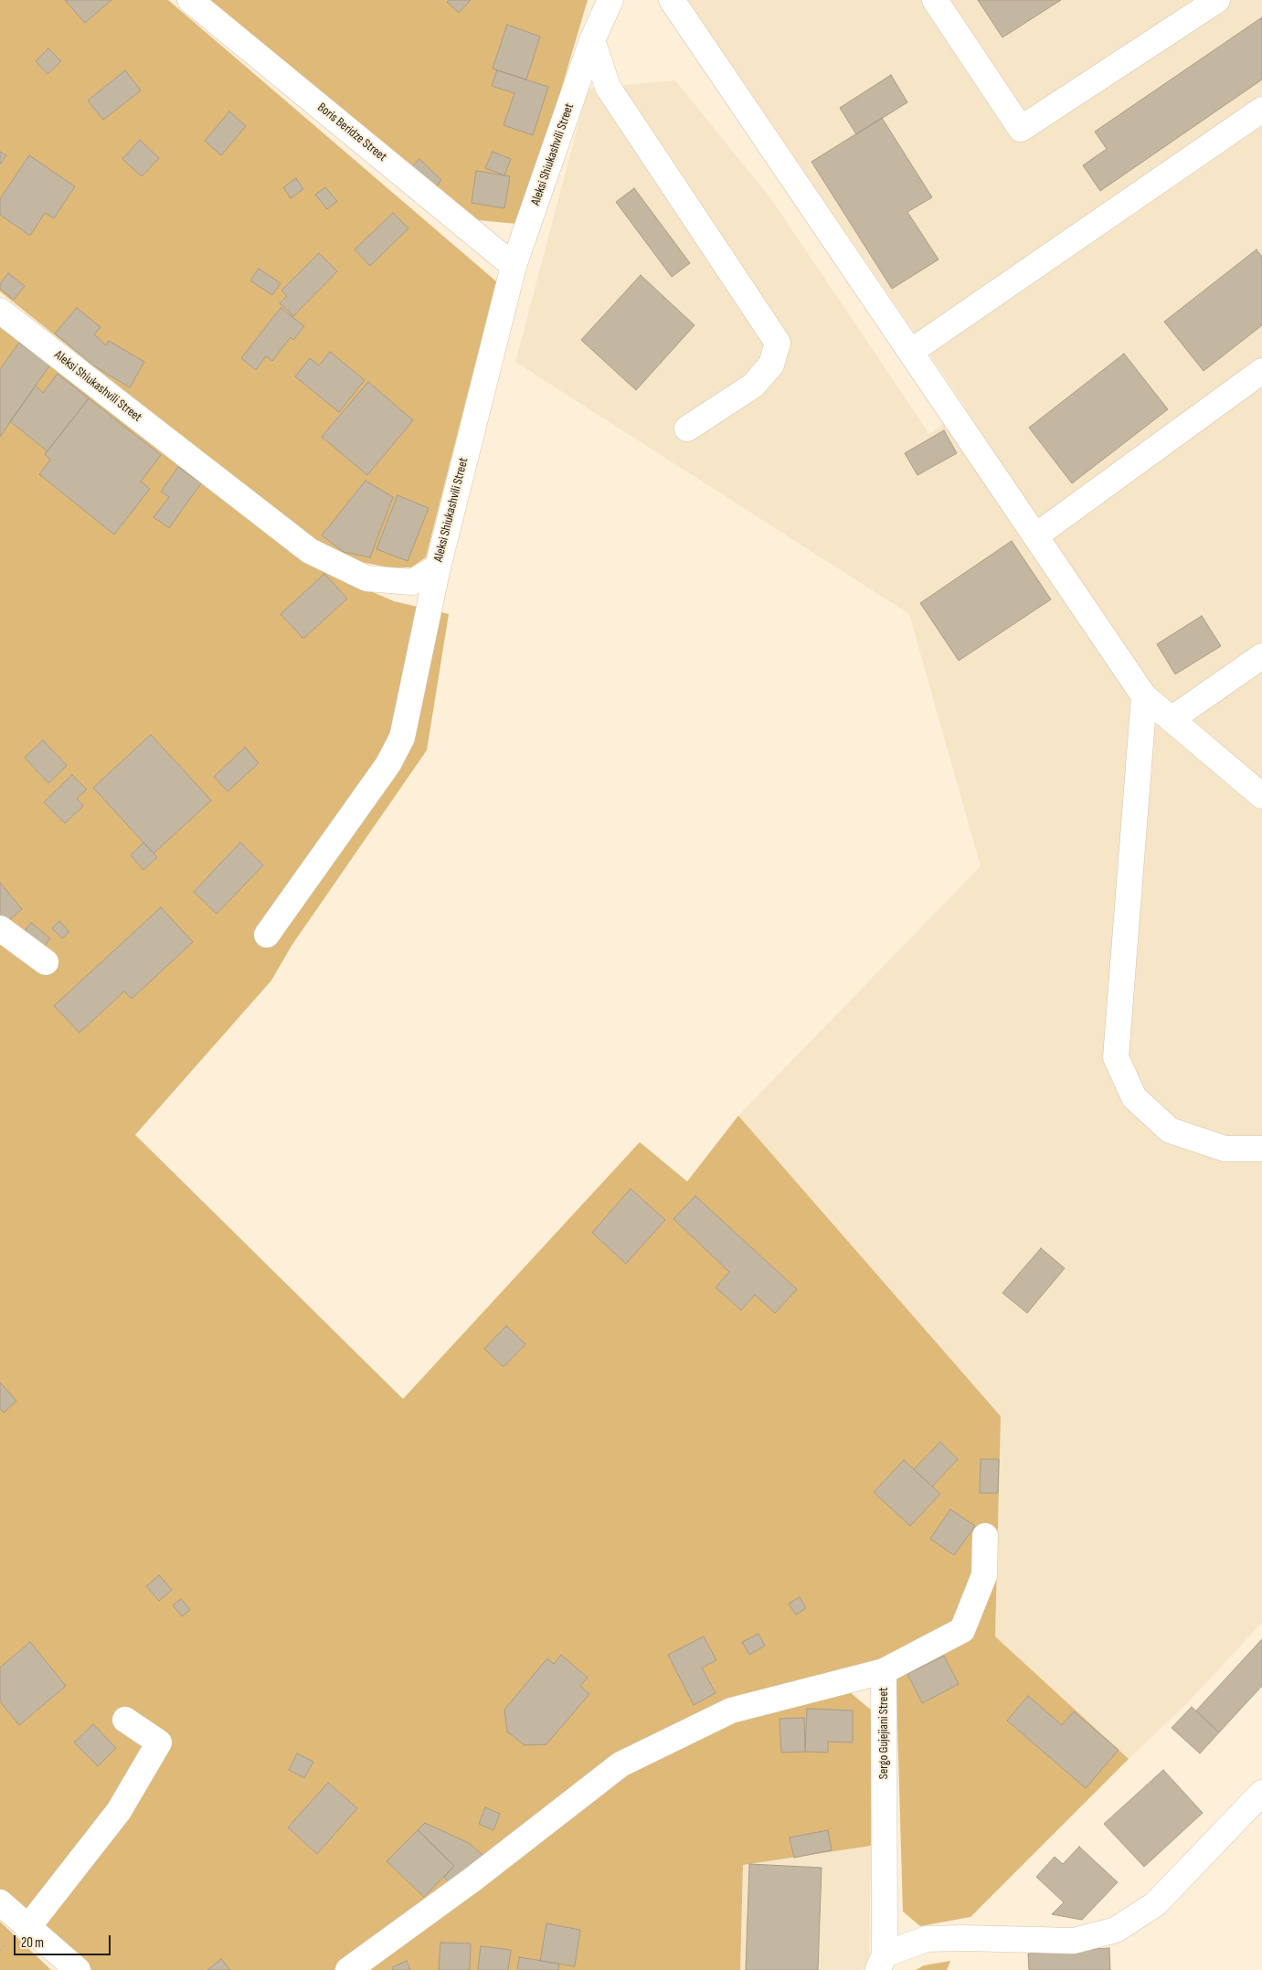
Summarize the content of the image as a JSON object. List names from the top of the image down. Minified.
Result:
{"streets":{"street":["Boris Beridze Street","Aleksi Shiukashvili Street","Sergo Gujejiani Street"]},"crossings":[["Boris Beridze Street","Aleksi Shiukashvili Street"]],"scale_bar":"20 m"}
